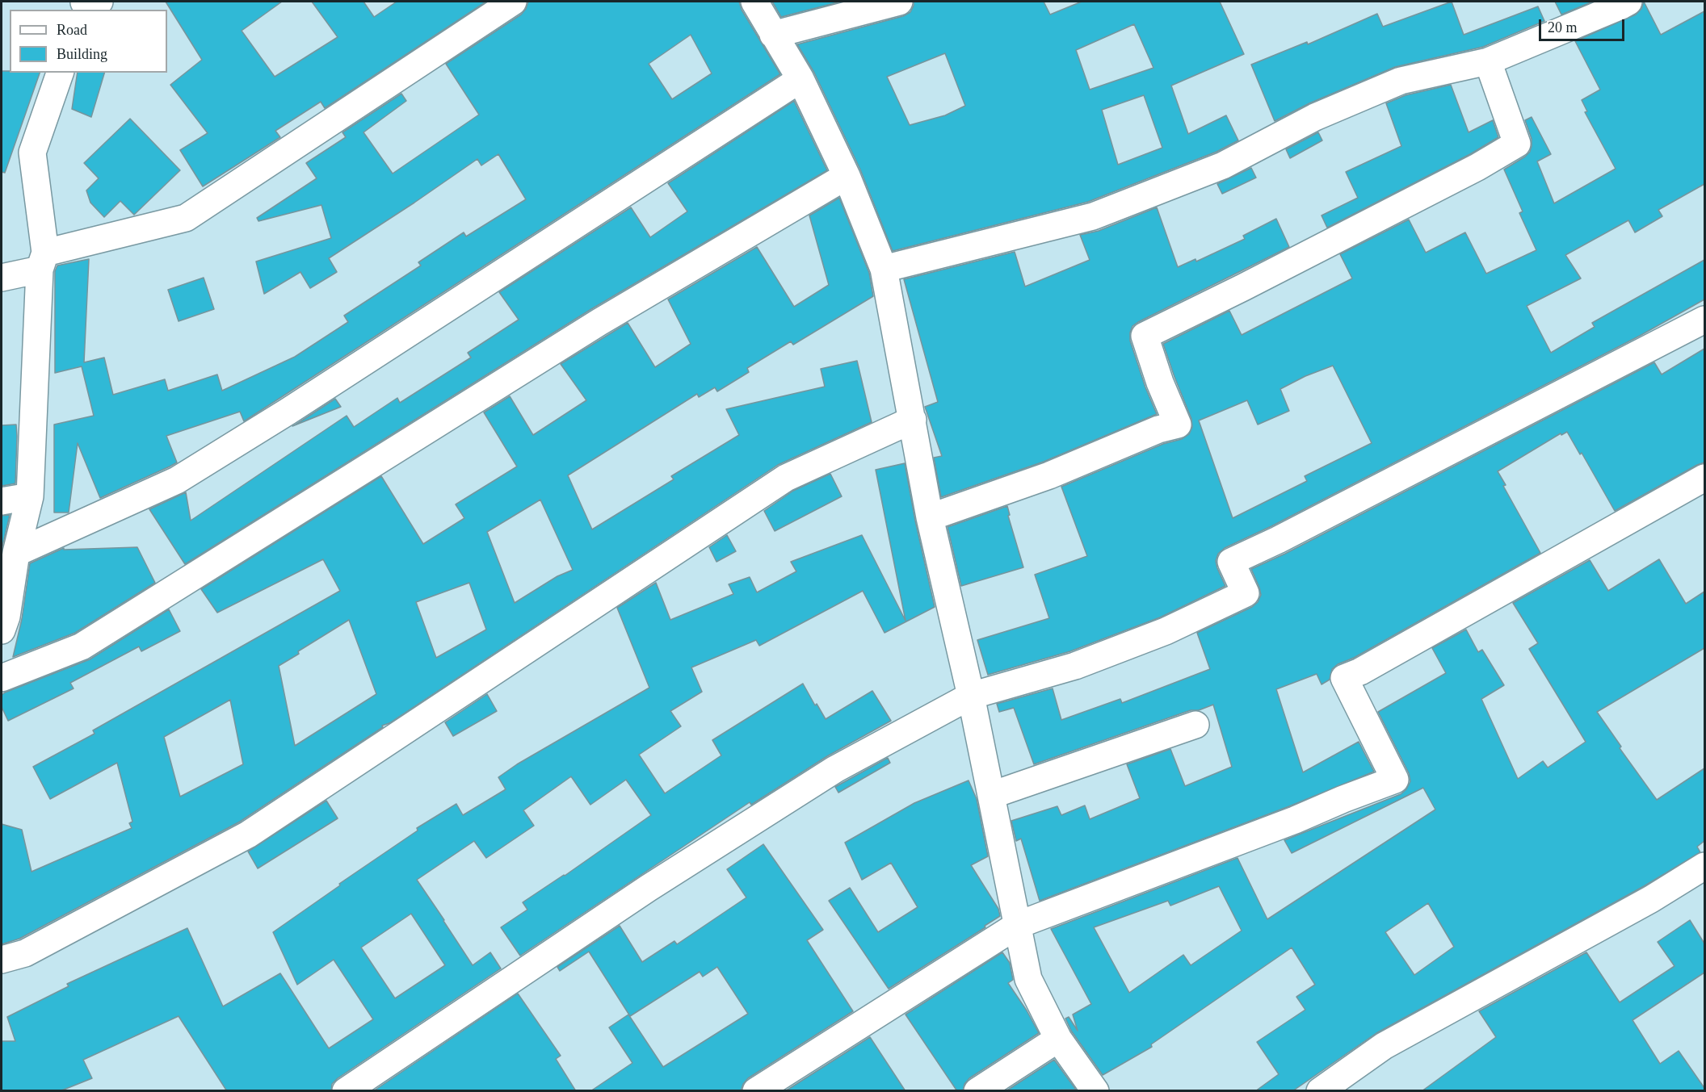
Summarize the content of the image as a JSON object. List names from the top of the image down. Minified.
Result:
{"legend":["Road","Building"],"scale_bar":"20 m"}
